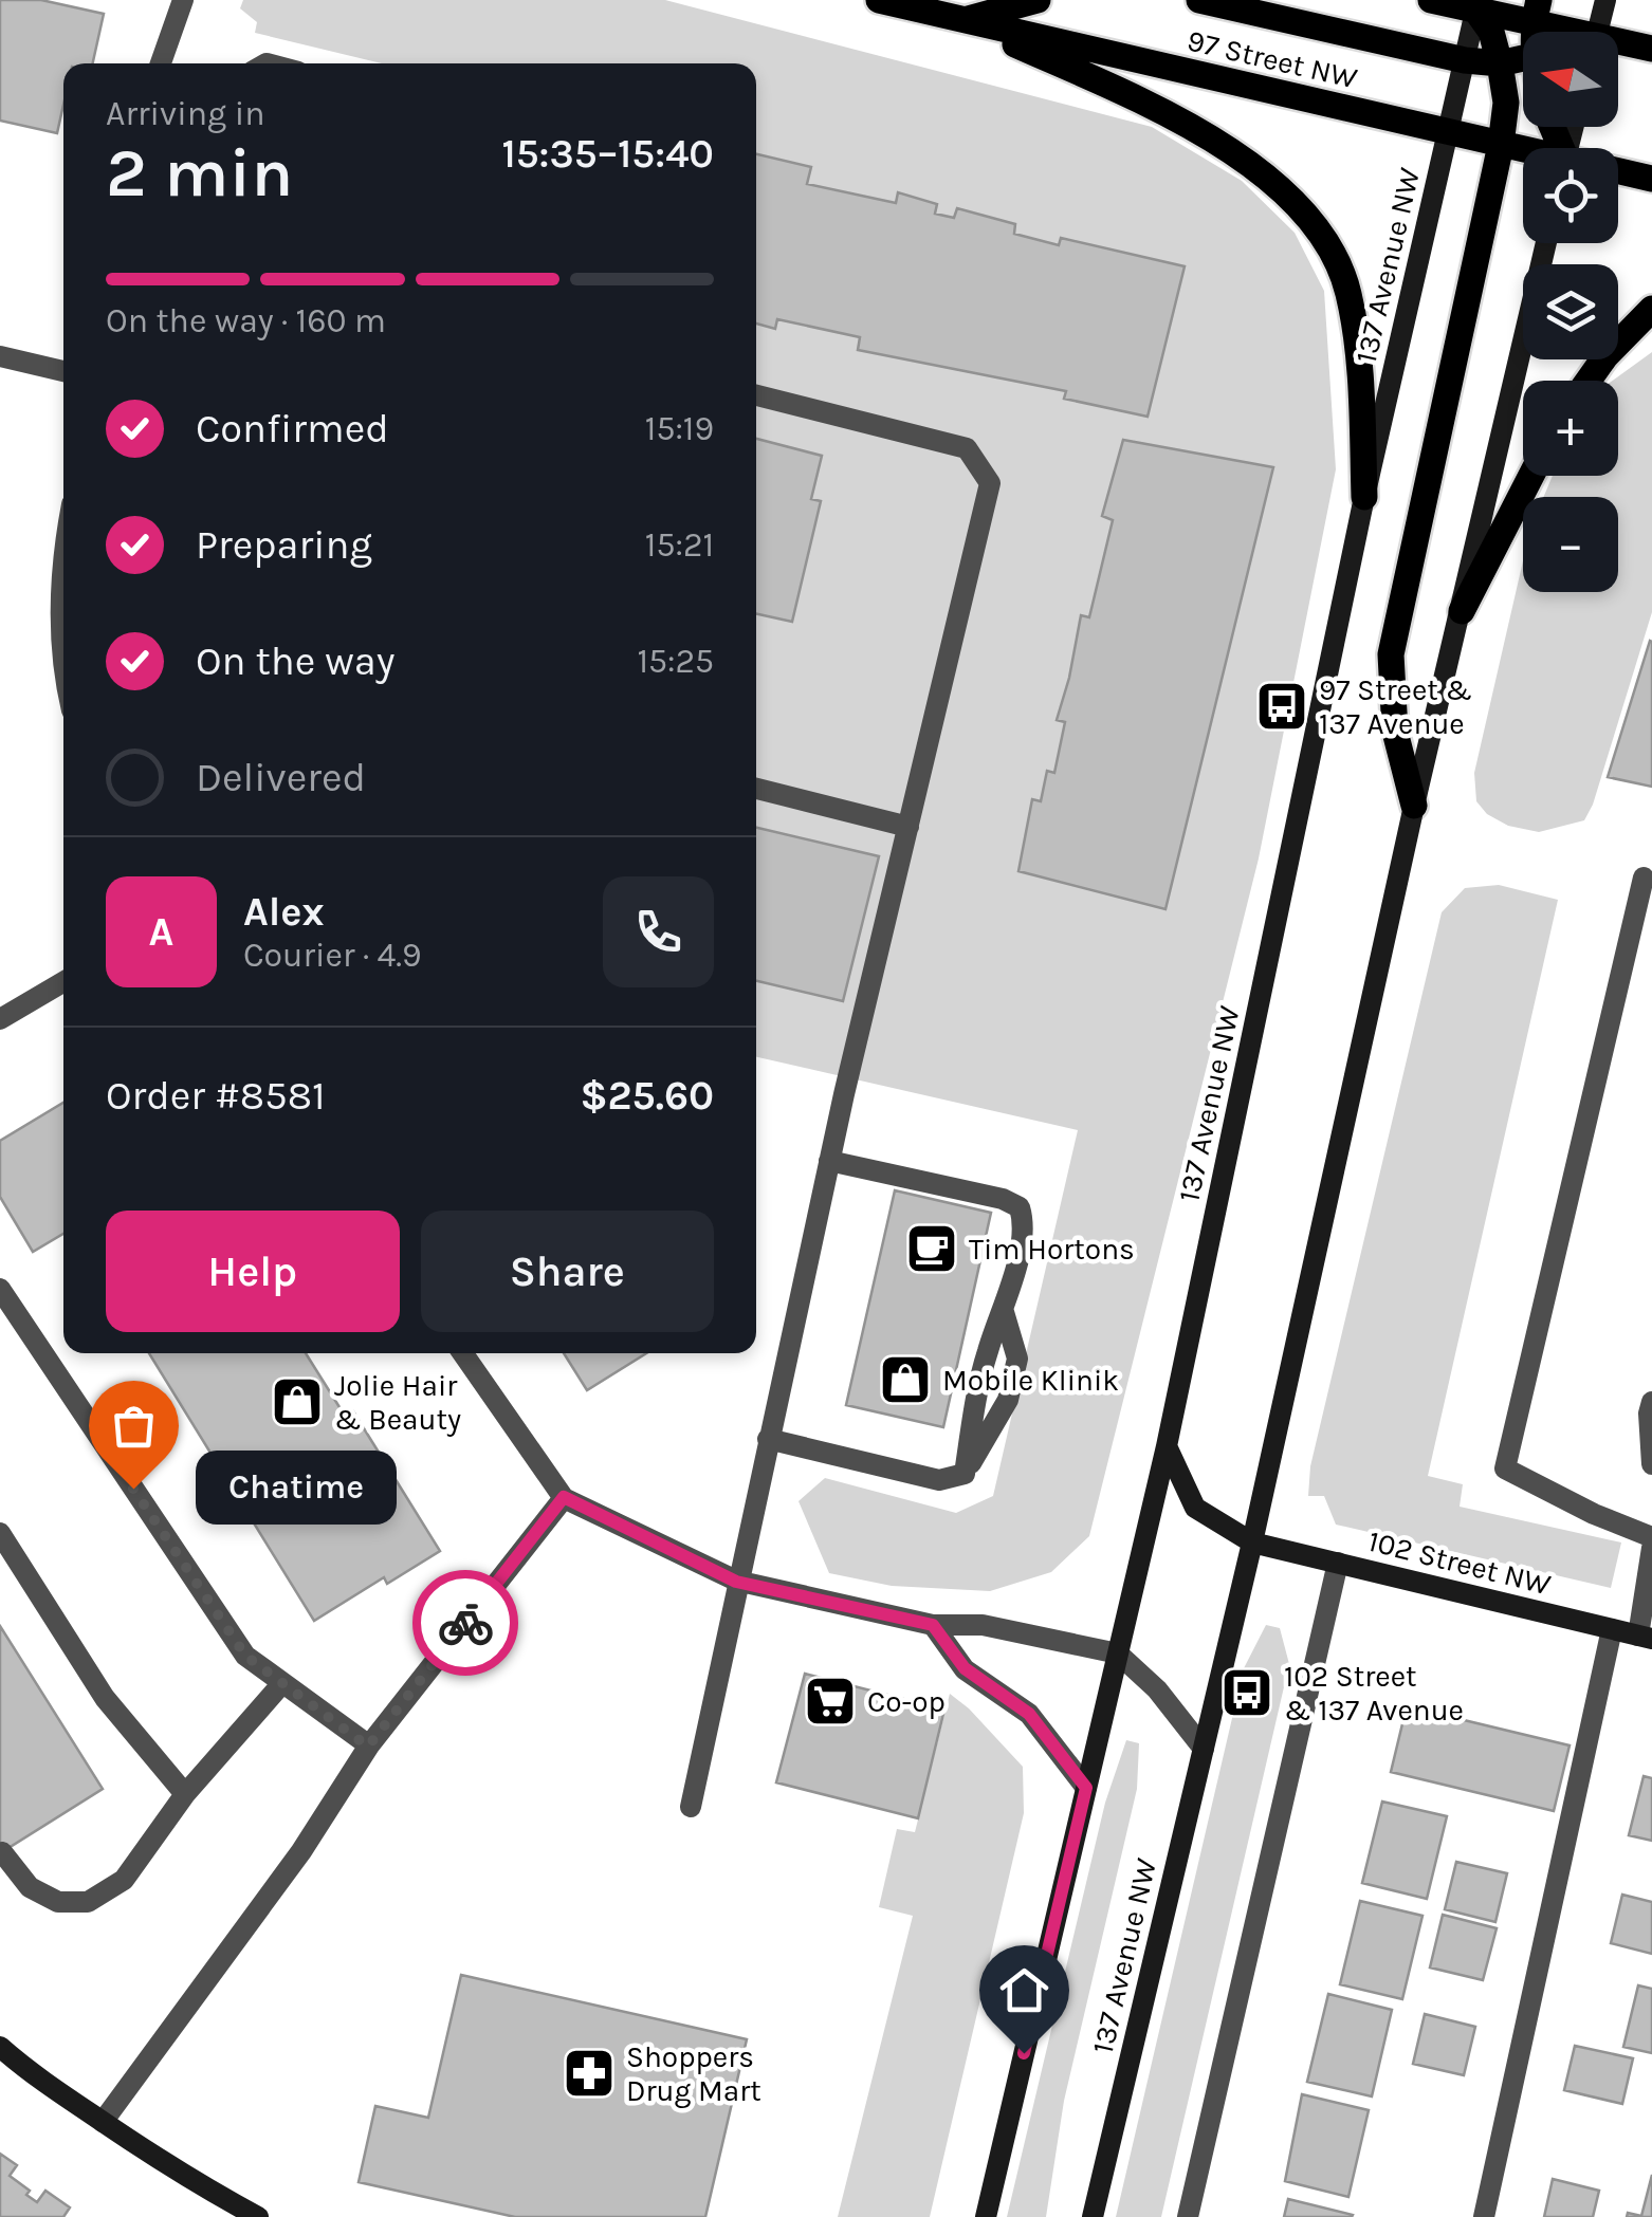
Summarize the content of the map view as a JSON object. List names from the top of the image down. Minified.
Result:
{"streets":{"main road":["97 Street NW","137 Avenue NW","102 Street NW"]},"crossings":[["97 Street NW","137 Avenue NW"],["137 Avenue NW","102 Street NW"]],"places":{"bus stop":["97 Street & 137 Avenue","102 Street & 137 Avenue"],"cafe":["Tim Hortons"],"shop":["Mobile Klinik","Jolie Hair & Beauty"],"other":["Chatime"],"supermarket":["Co-op"],"pharmacy":["Shoppers Drug Mart"]},"north":"left","page":{"map_buttons":["+","−"],"heading":["2 min","Arriving in","15:35–15:40"],"panel":["Alex","Courier · 4.9","Order #8581","$25.60"],"bar":"On the way · 160 m","list":[["Confirmed","15:19"],["Preparing","15:21"],["On the way","15:25"],"Delivered"],"round":"A","buttons":["Help","Share"],"bubble":"Chatime"}}
